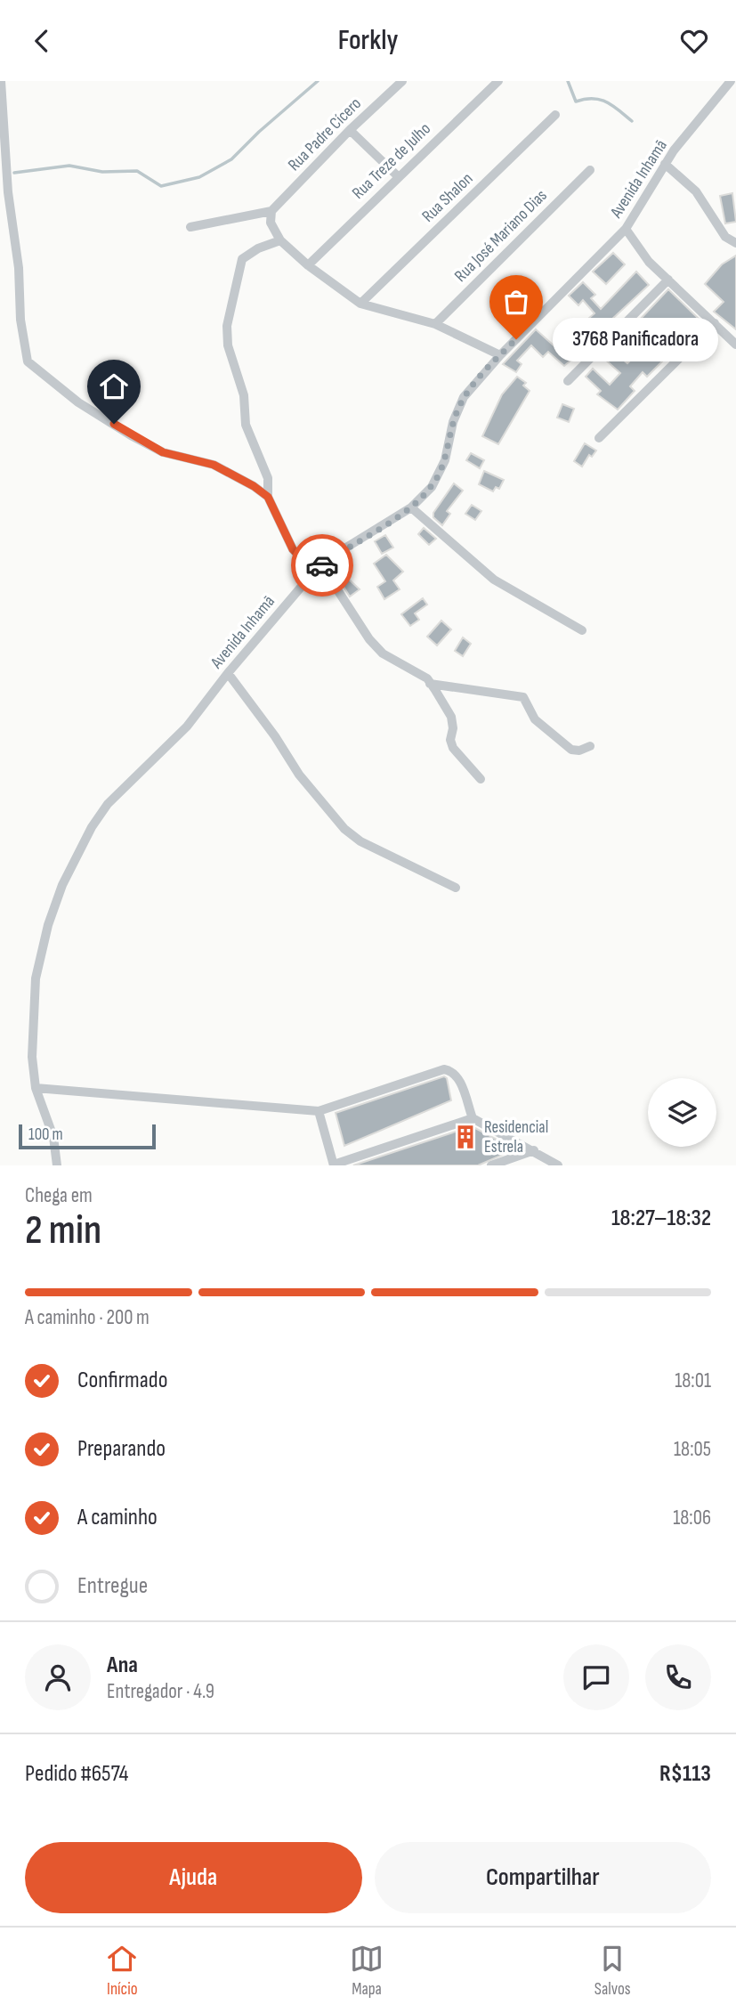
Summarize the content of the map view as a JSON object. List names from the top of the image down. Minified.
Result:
{"streets":{"street":["Rua Padre Cícero","Rua Treze de Julho","Avenida Inhamã","Rua Shalon","Rua José Mariano Dias"]},"places":{"other":["3768 Panificadora"],"building":["Residencial Estrela"]},"scale_bar":"100 m","page":{"header":"Forkly","bubble":"3768 Panificadora","scale":"100 m","heading":["2 min","Chega em","18:27–18:32"],"panel":["Ana","Entregador · 4.9","Pedido #6574","R$113"],"bar":"A caminho · 200 m","list":[["Confirmado","18:01"],["Preparando","18:05"],["A caminho","18:06"],"Entregue"],"buttons":["Ajuda","Compartilhar"],"tabs":["Início","Mapa","Salvos"]}}
